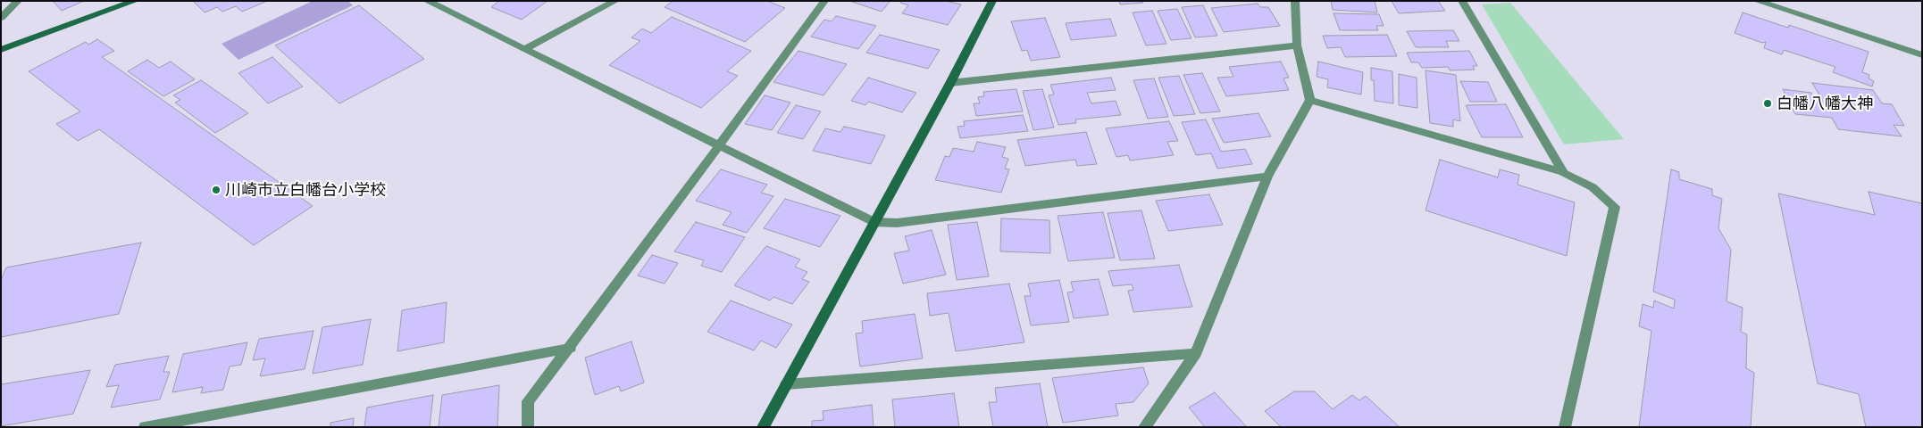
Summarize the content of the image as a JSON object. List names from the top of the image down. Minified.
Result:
{"places":["白幡八幡大神","川崎市立白幡台小学校"]}
